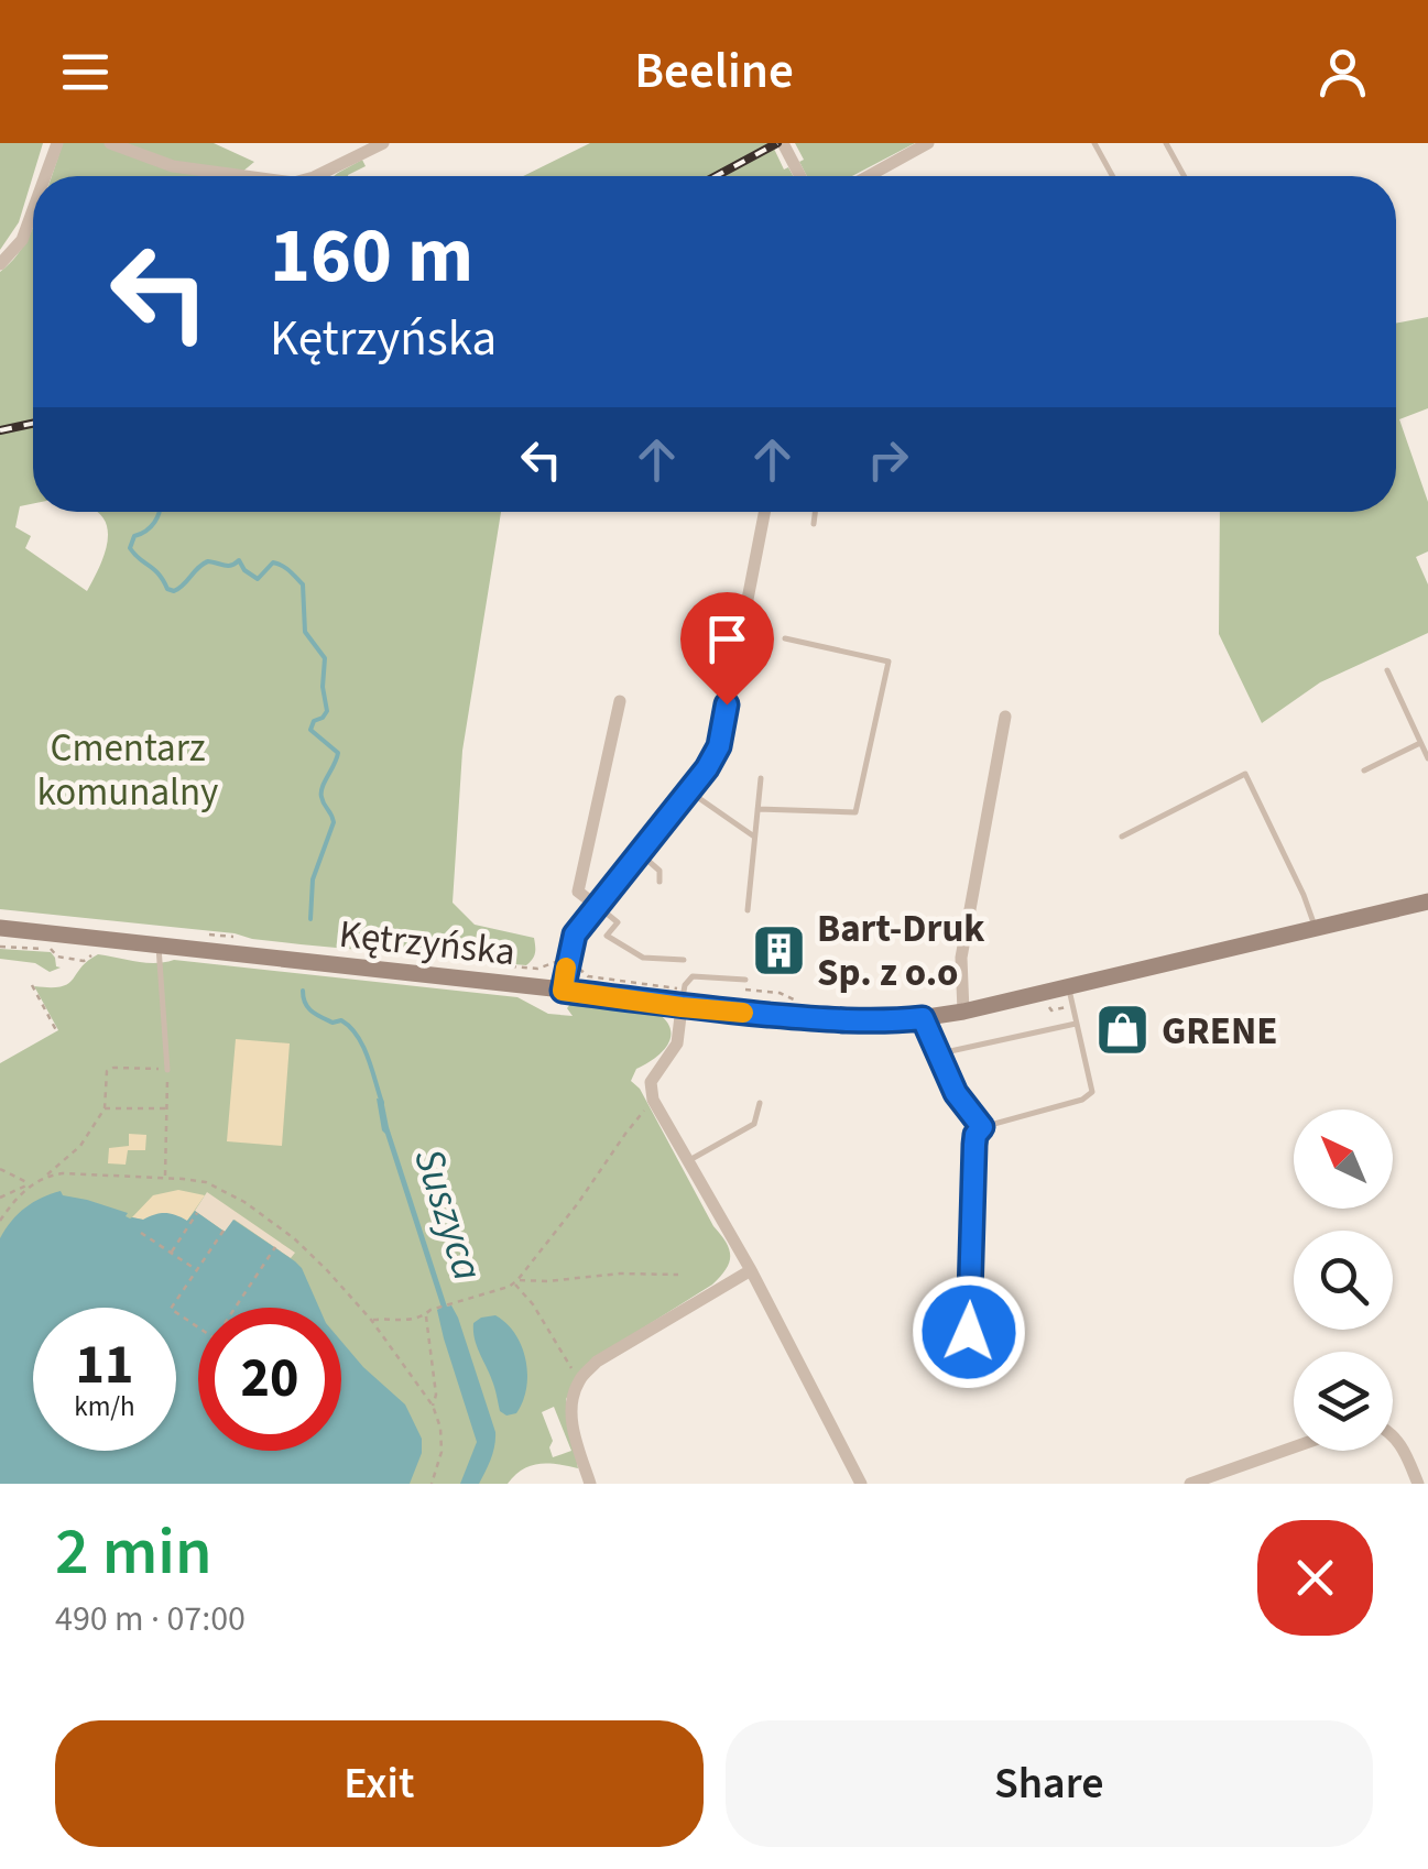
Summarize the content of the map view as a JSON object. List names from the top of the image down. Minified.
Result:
{"streets":{"main road":["Kętrzyńska"]},"water":["Suszyca"],"parks":["Cmentarz komunalny"],"places":{"building":["Bart-Druk Sp. z o.o"],"shop":["GRENE"]},"north":"top left","page":{"header":"Beeline","turn":["160 m","Kętrzyńska"],"speed":"11 km/h","limit":"20","heading":["2 min","490 m · 07:00"],"buttons":["Exit","Share"]}}
